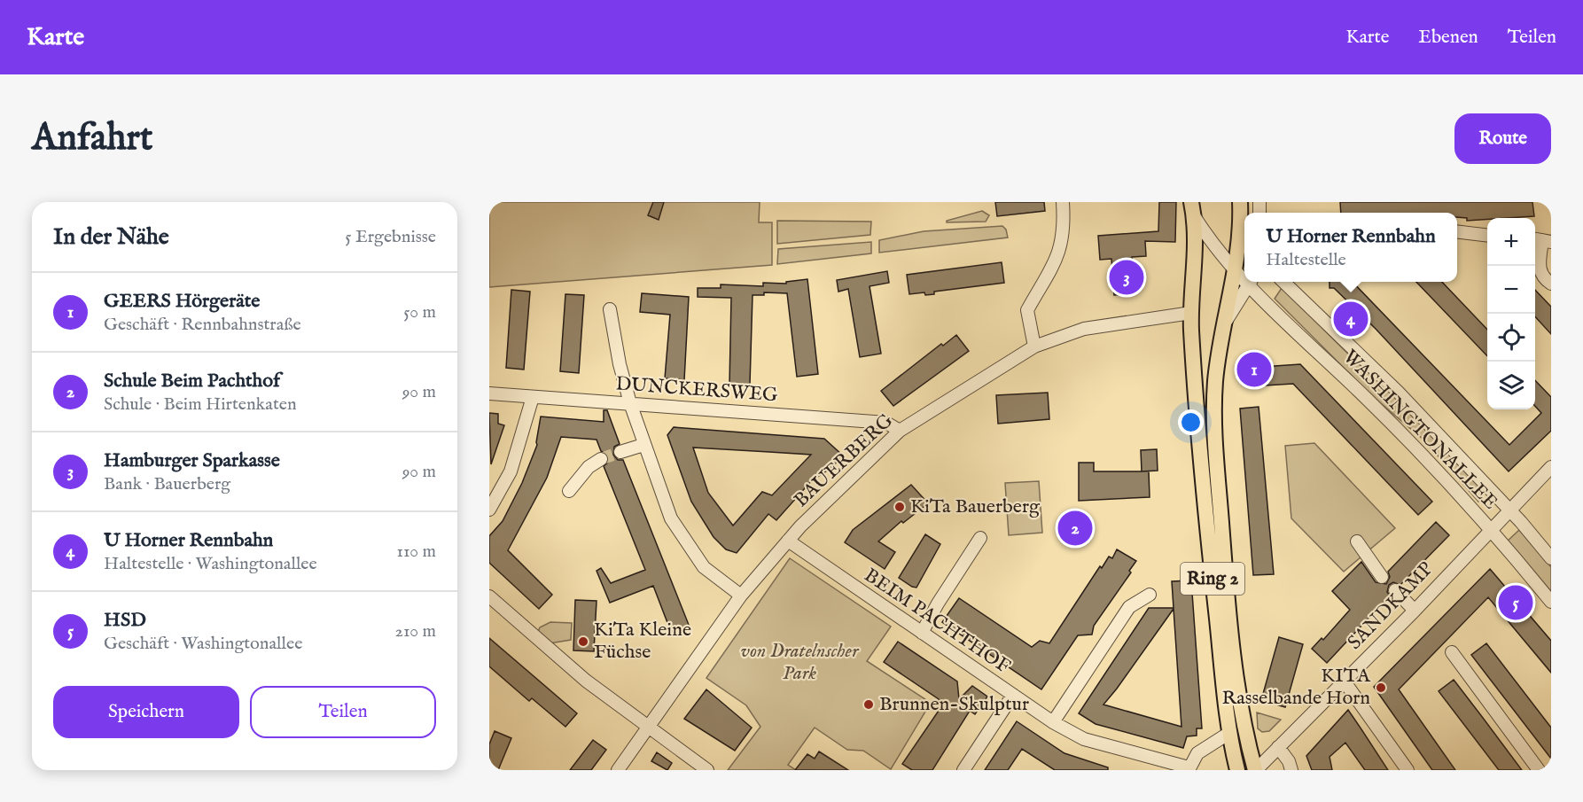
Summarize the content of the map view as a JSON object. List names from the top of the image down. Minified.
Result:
{"streets":{"main road":["Ring 2"],"street":["DUNCKERSWEG","WASHINGTONALLEE","BAUERBERG","SANDKAMP","BEIM PACHTHOF"]},"crossings":[["DUNCKERSWEG","BAUERBERG"],["WASHINGTONALLEE","Ring 2"],["WASHINGTONALLEE","SANDKAMP"],["BAUERBERG","Ring 2"],["BAUERBERG","BEIM PACHTHOF"],["Ring 2","SANDKAMP"]],"parks":["von Dratelnscher Park"],"places":["KiTa Bauerberg","KiTa Kleine Füchse","KITA Rasselbande Horn","Brunnen-Skulptur"],"page":{"header":"Karte","nav":["Karte","Ebenen","Teilen"],"buttons":["Route",["Speichern","Teilen"]],"title":"Anfahrt","heading":["In der Nähe","5 Ergebnisse"],"popup":["U Horner Rennbahn","Haltestelle"],"map_buttons":["+","−"],"pins":["3","4","1","2","5"],"list":[{"mark":"1","name":"GEERS Hörgeräte","note":"Geschäft · Rennbahnstraße","value":"50 m"},{"mark":"2","name":"Schule Beim Pachthof","note":"Schule · Beim Hirtenkaten","value":"90 m"},{"mark":"3","name":"Hamburger Sparkasse","note":"Bank · Bauerberg","value":"90 m"},{"mark":"4","name":"U Horner Rennbahn","note":"Haltestelle · Washingtonallee","value":"110 m"},{"mark":"5","name":"HSD","note":"Geschäft · Washingtonallee","value":"210 m"}]}}
